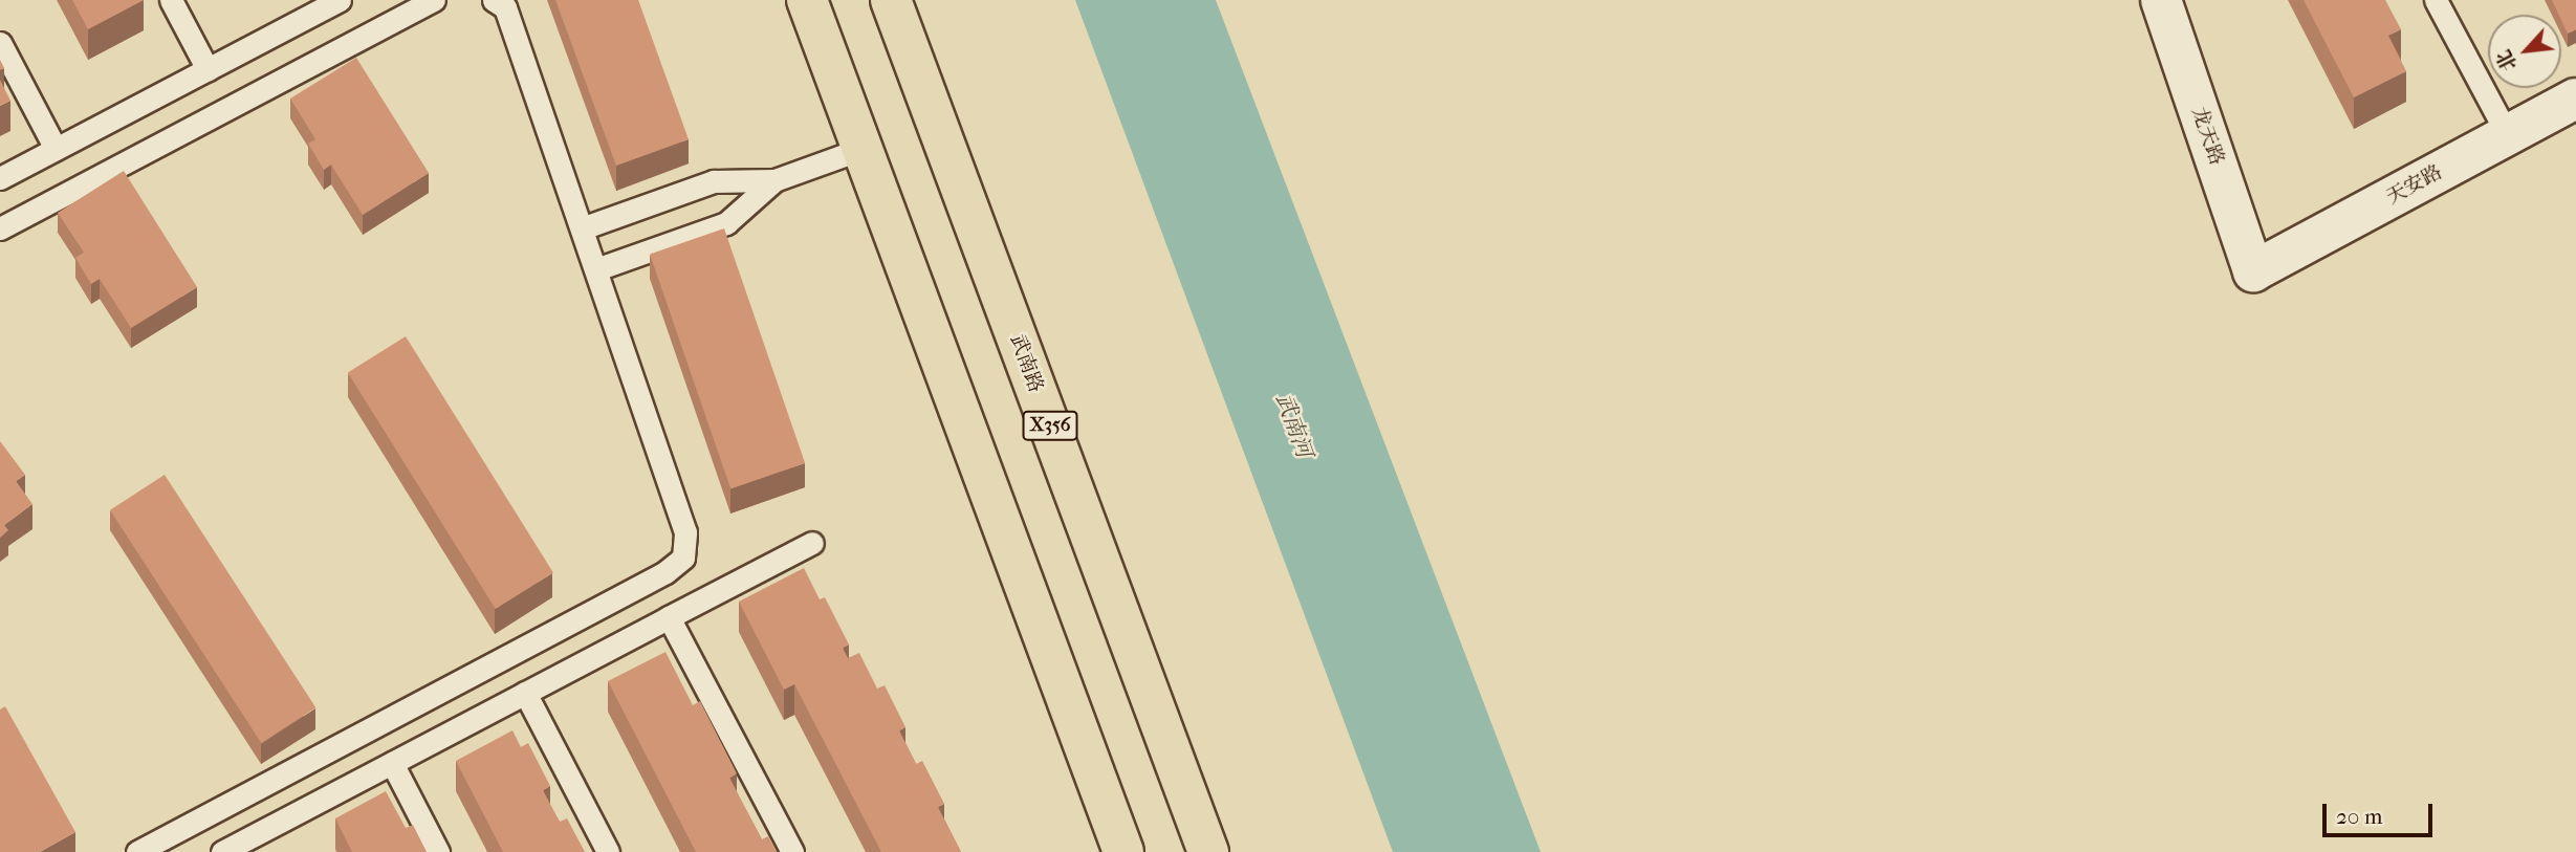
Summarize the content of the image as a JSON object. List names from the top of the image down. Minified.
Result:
{"streets":{"main road":["武南路","X356"],"street":["龙天路","天安路"]},"crossings":[["龙天路","天安路"]],"water":["武南河"],"scale_bar":"20 m","north":"bottom left"}
